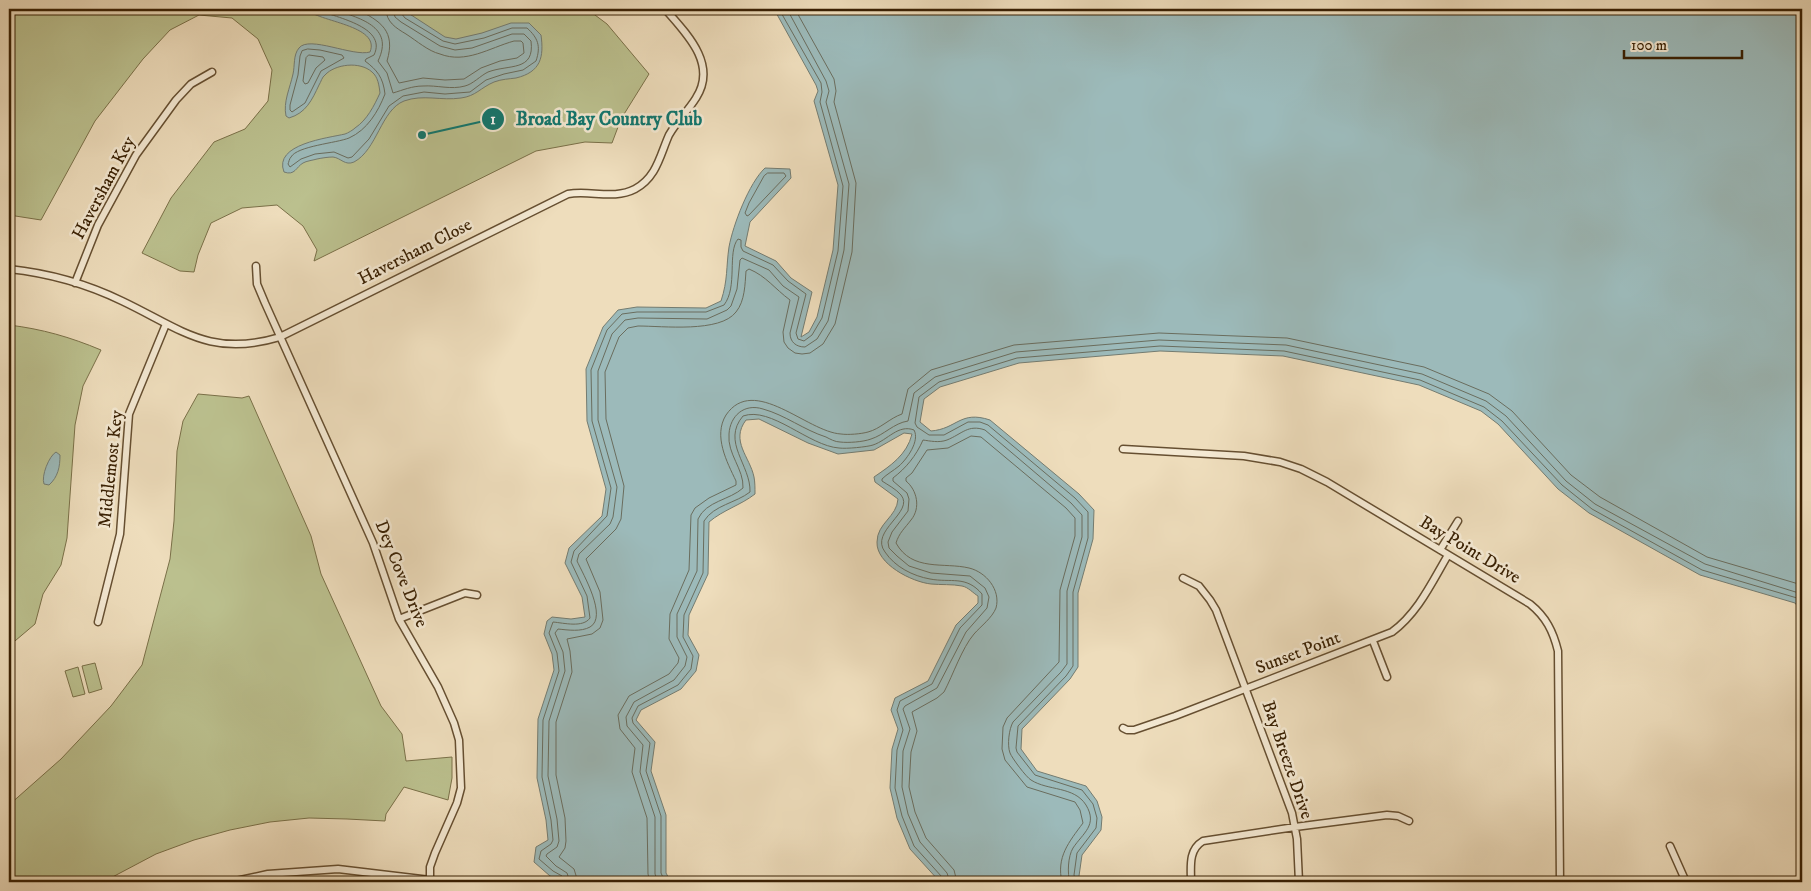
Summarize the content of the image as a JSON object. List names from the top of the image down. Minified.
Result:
{"streets":{"street":["Haversham Key","Haversham Close","Middlemost Key","Bay Point Drive","Dey Cove Drive","Sunset Point","Bay Breeze Drive"]},"crossings":[["Haversham Key","Haversham Close"],["Haversham Close","Middlemost Key"],["Haversham Close","Dey Cove Drive"],["Bay Point Drive","Sunset Point"],["Sunset Point","Bay Breeze Drive"]],"places":["Broad Bay Country Club"],"scale_bar":"100 m"}
